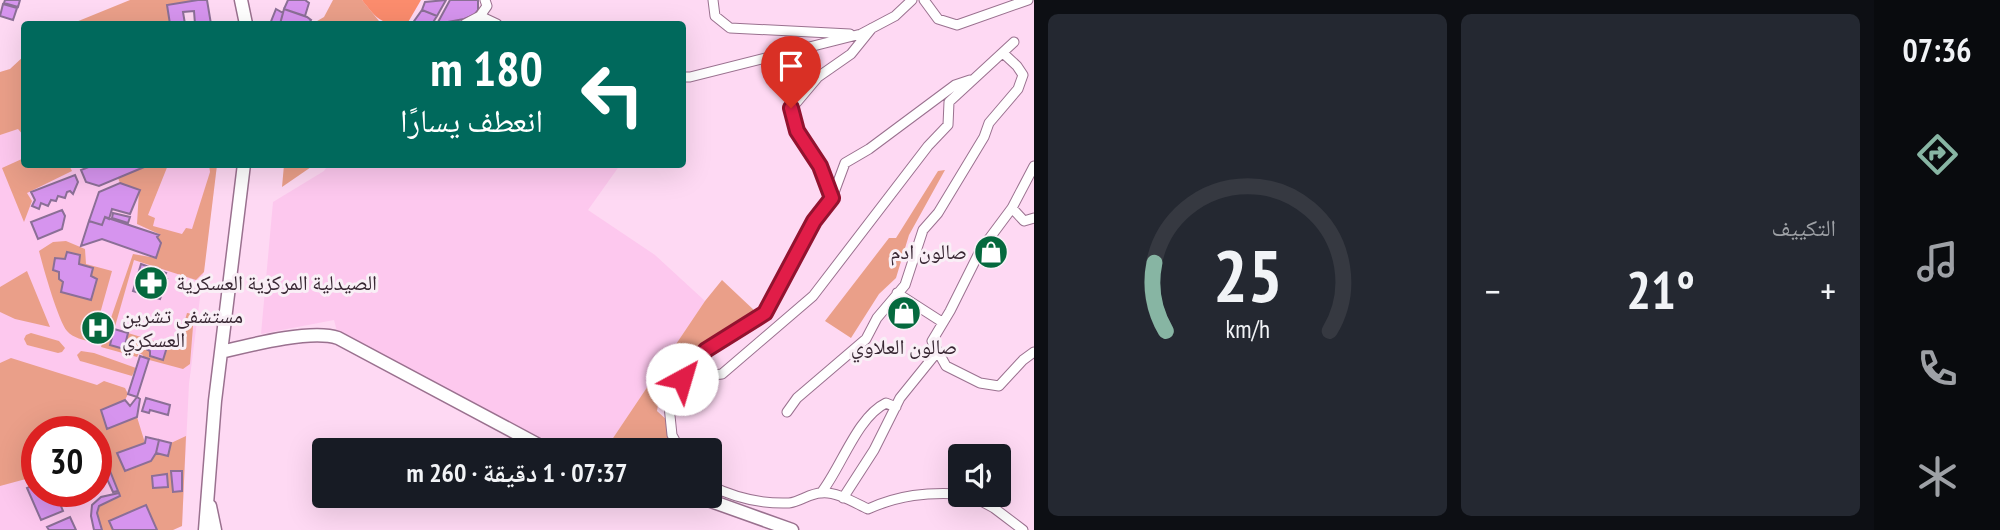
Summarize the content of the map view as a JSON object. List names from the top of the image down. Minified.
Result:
{"places":{"shop":["صالون ادم","صالون العلاوي"],"pharmacy":["الصيدلية المركزية العسكرية"],"hospital":["مستشفى تشرين العسكري"]},"page":{"tabs":"07:36","tile":"التكييف","turn":["180 m","انعطف يسارًا"],"heat":["−","21°","+"],"limit":"30","trip":"07:37 · 1 دقيقة · 260 m","gauge":["25","km/h"]}}
